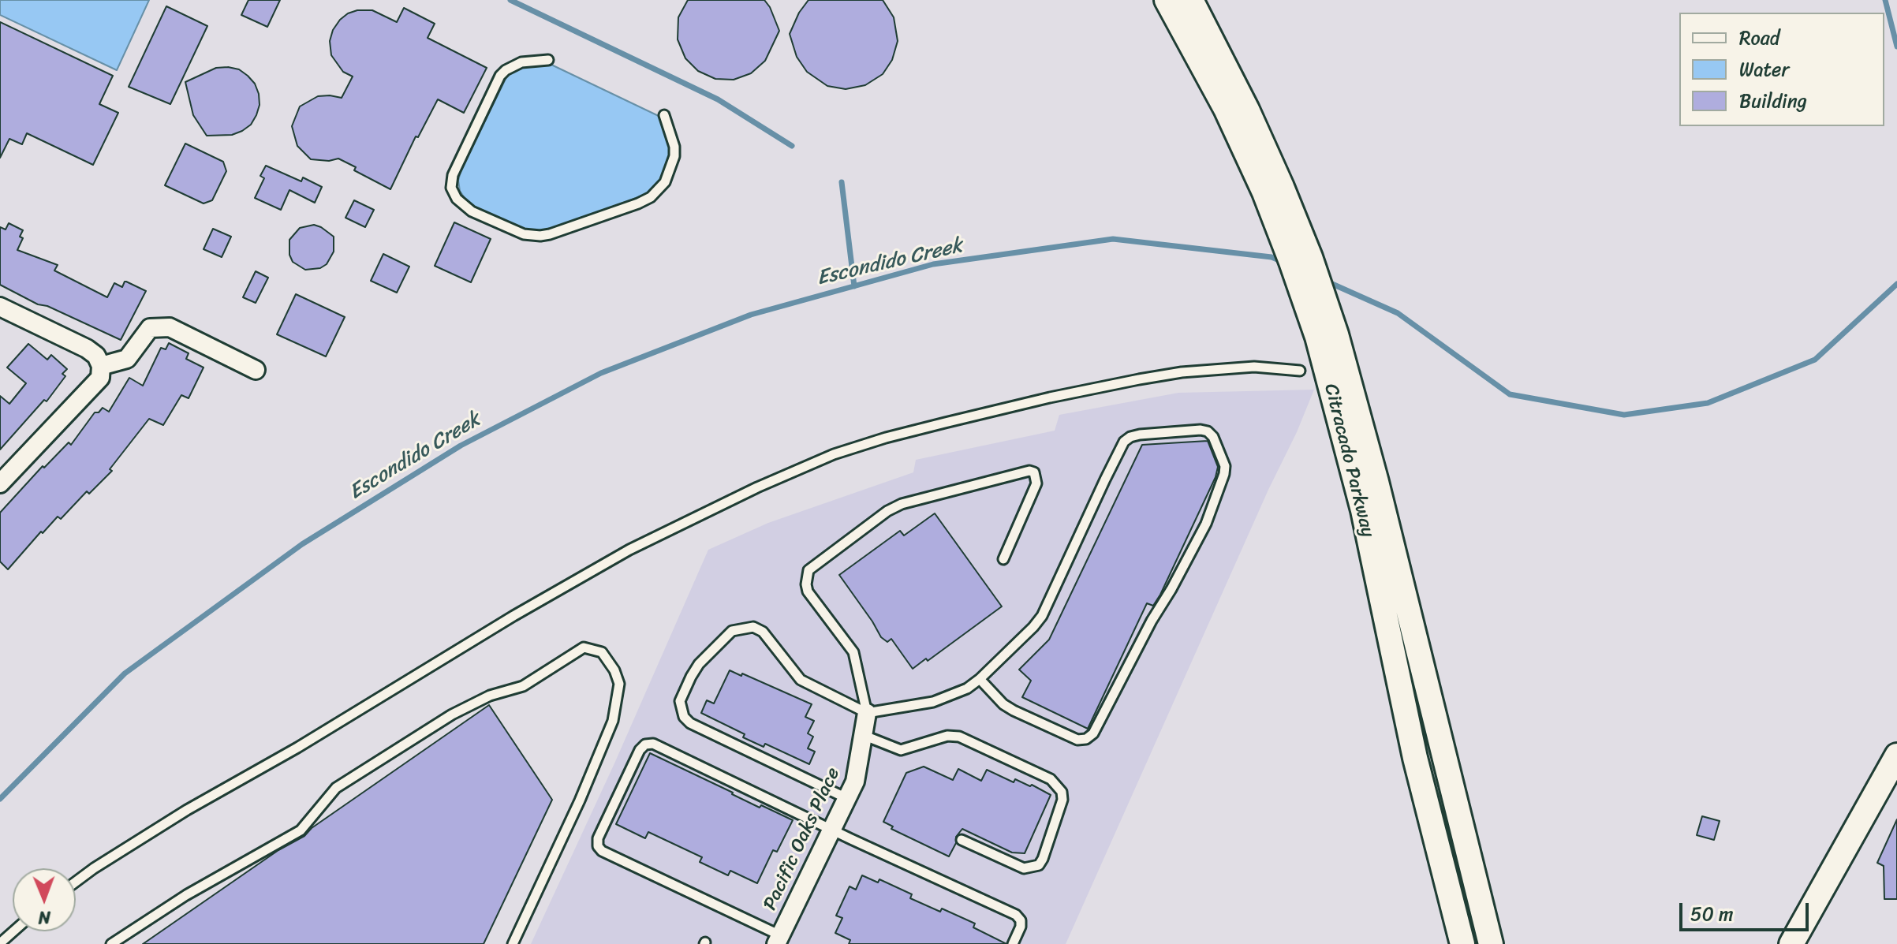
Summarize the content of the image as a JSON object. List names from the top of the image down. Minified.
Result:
{"streets":{"main road":["Citracado Parkway"],"street":["Pacific Oaks Place"]},"water":["Escondido Creek"],"legend":["Road","Water","Building"],"scale_bar":"50 m","north":"bottom"}
